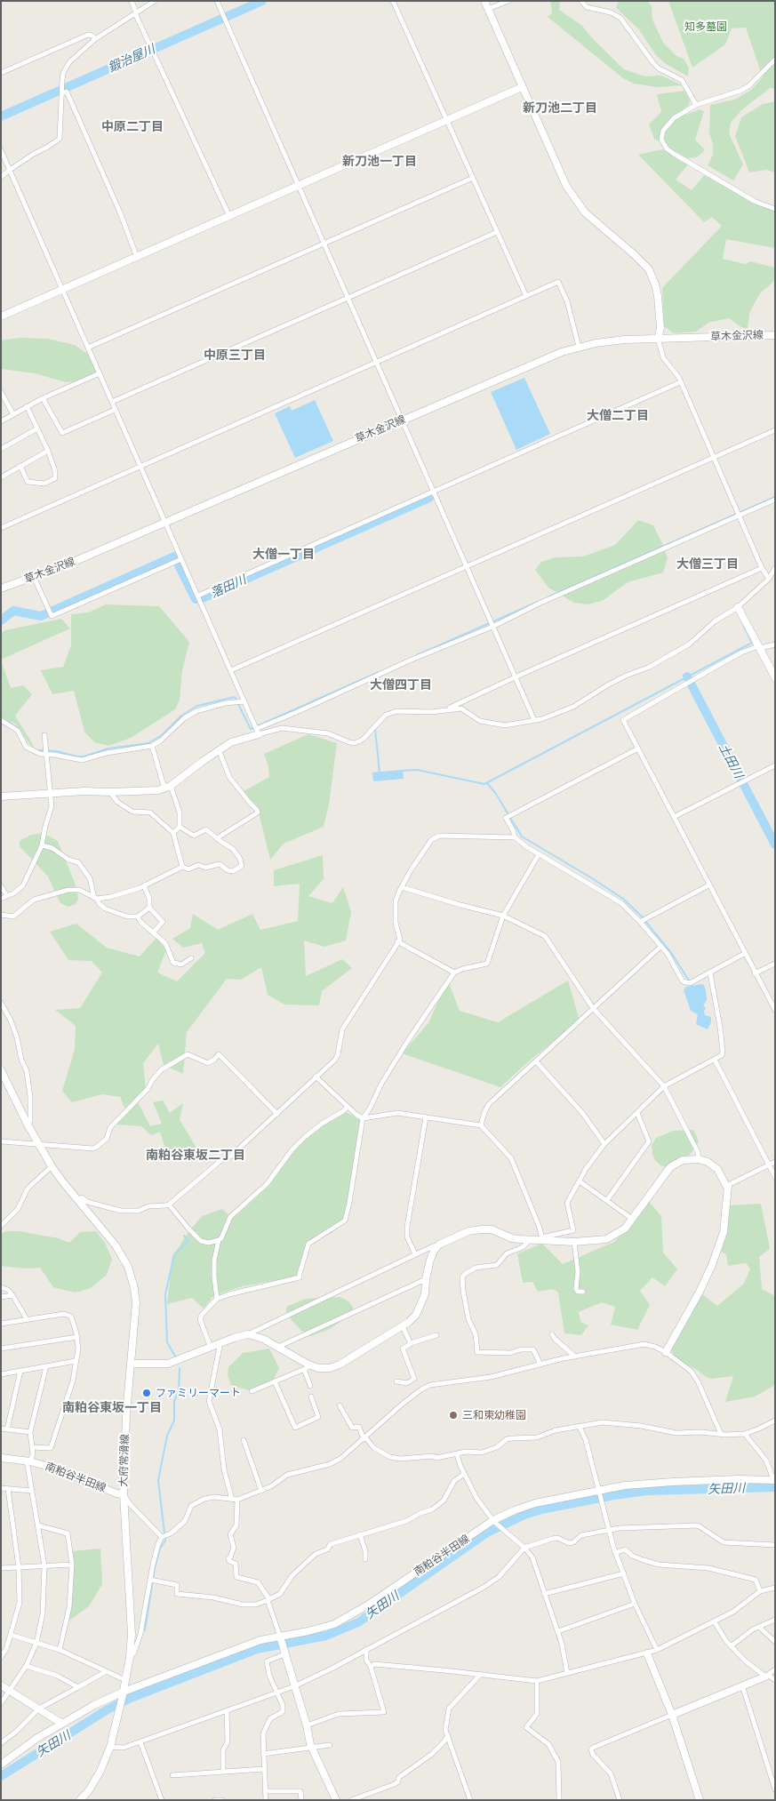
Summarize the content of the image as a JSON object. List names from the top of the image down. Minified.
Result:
{"streets":{"street":["草木金沢線","大府常滑線","南粕谷半田線"]},"crossings":[["大府常滑線","南粕谷半田線"]],"districts":["新刀池二丁目","中原二丁目","新刀池一丁目","中原三丁目","大僧二丁目","大僧一丁目","大僧三丁目","大僧四丁目","南粕谷東坂二丁目","南粕谷東坂一丁目"],"water":["鍛治屋川","落田川","土田川","矢田川"],"parks":["知多墓園"],"places":["ファミリーマート","三和東幼稚園"]}
